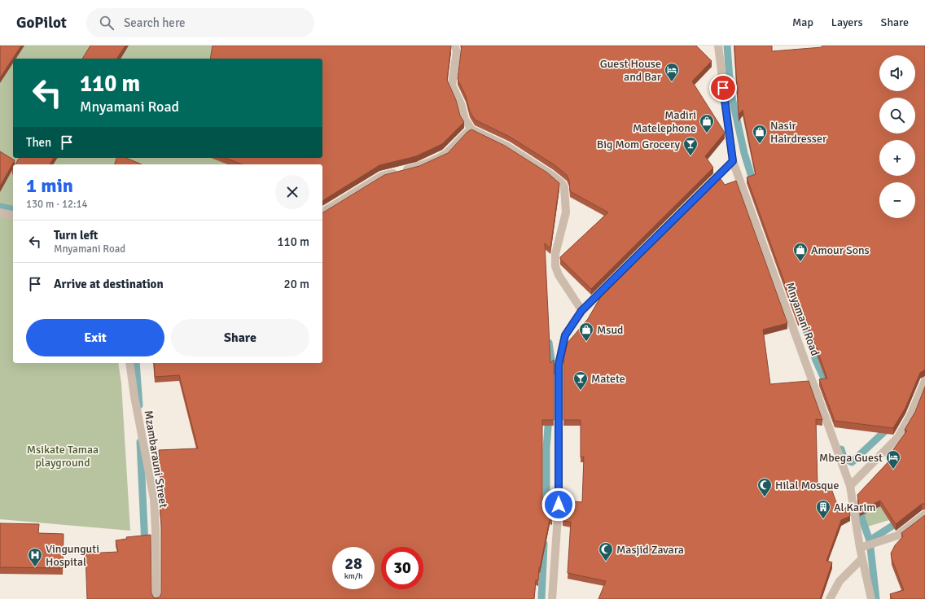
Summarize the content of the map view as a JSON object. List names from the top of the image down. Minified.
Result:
{"streets":{"street":["Mnyamani Road","Mzambarauni Street"]},"parks":["Msikate Tamaa playground"],"places":{"hotel":["Guest House and Bar","Mbega Guest"],"shop":["Madiri Matelephone","Nasir Hairdresser","Amour Sons","Msud"],"bar":["Big Mom Grocery","Matete"],"mosque":["Hilal Mosque","Masjid Zavara"],"building":["Al Karim"],"hospital":["Vingunguti Hospital"]},"page":{"header":"GoPilot","search":"Search here","nav":["Map","Layers","Share"],"map_buttons":["+","−"],"turn":["110 m","Mnyamani Road"],"then":"Then","heading":["1 min","130 m · 12:14"],"list":[{"name":"Turn left","note":"Mnyamani Road","value":"110 m"},{"name":"Arrive at destination","value":"20 m"}],"buttons":["Exit","Share"],"speed":"28 km/h","limit":"30"}}
